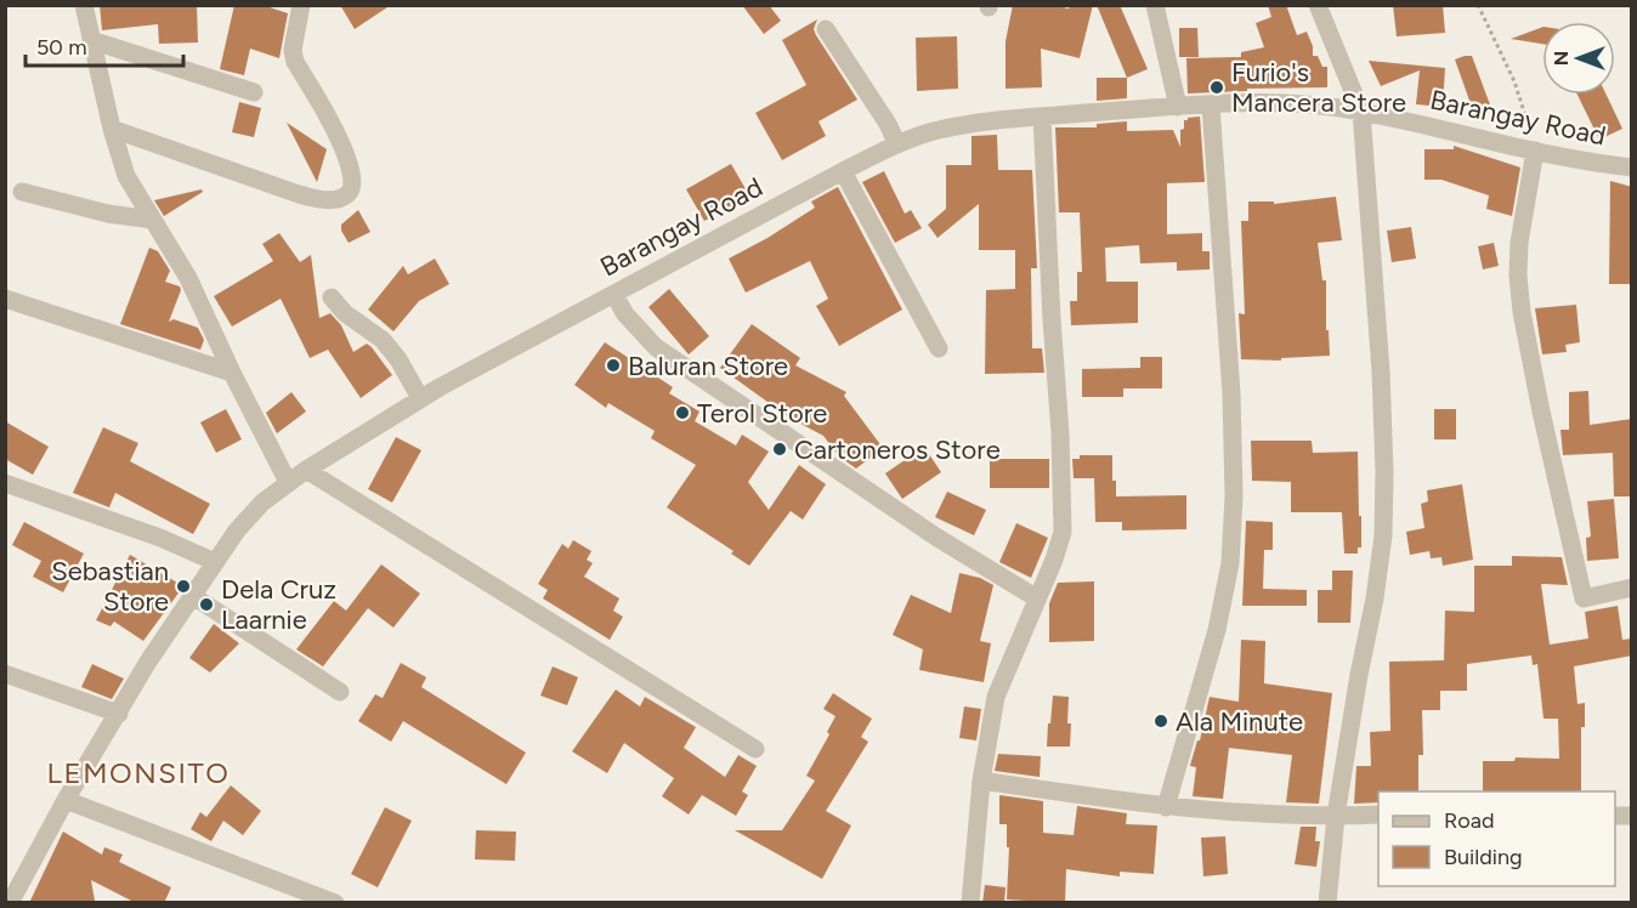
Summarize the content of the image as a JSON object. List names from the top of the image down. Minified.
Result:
{"streets":{"street":["Barangay Road"]},"districts":["LEMONSITO"],"places":["Furio's Mancera Store","Baluran Store","Terol Store","Cartoneros Store","Sebastian Store","Dela Cruz Laarnie","Ala Minute"],"legend":["Road","Building"],"scale_bar":"50 m","north":"left"}
